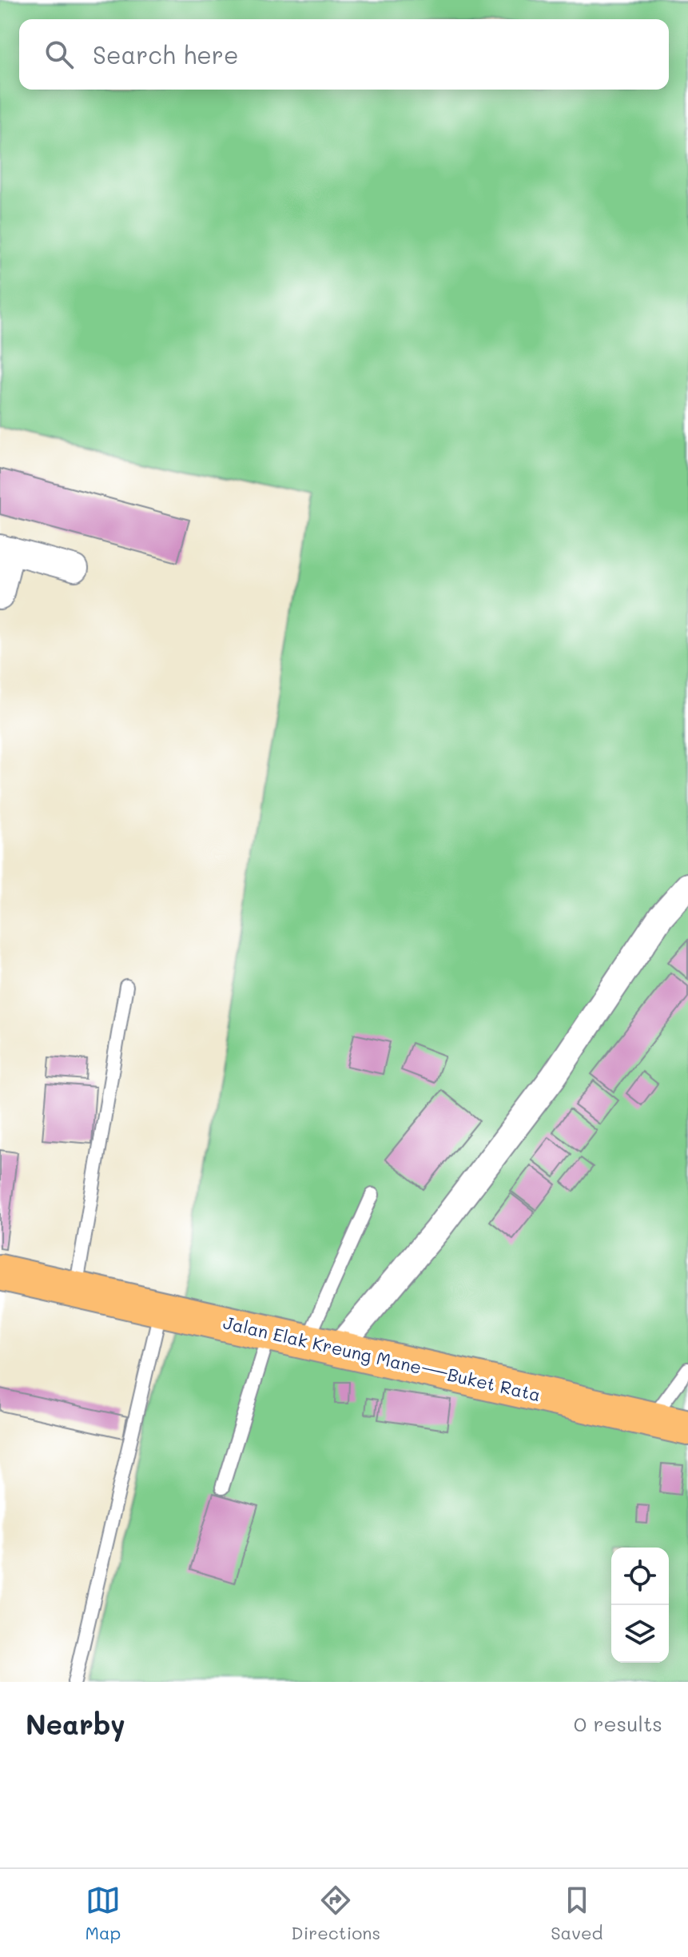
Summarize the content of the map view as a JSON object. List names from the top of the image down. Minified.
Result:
{"streets":{"highway":["Jalan Elak Kreung Mane—Buket Rata"]},"page":{"search":"Search here","heading":["Nearby","0 results"],"nav":["Map","Directions","Saved"]}}
